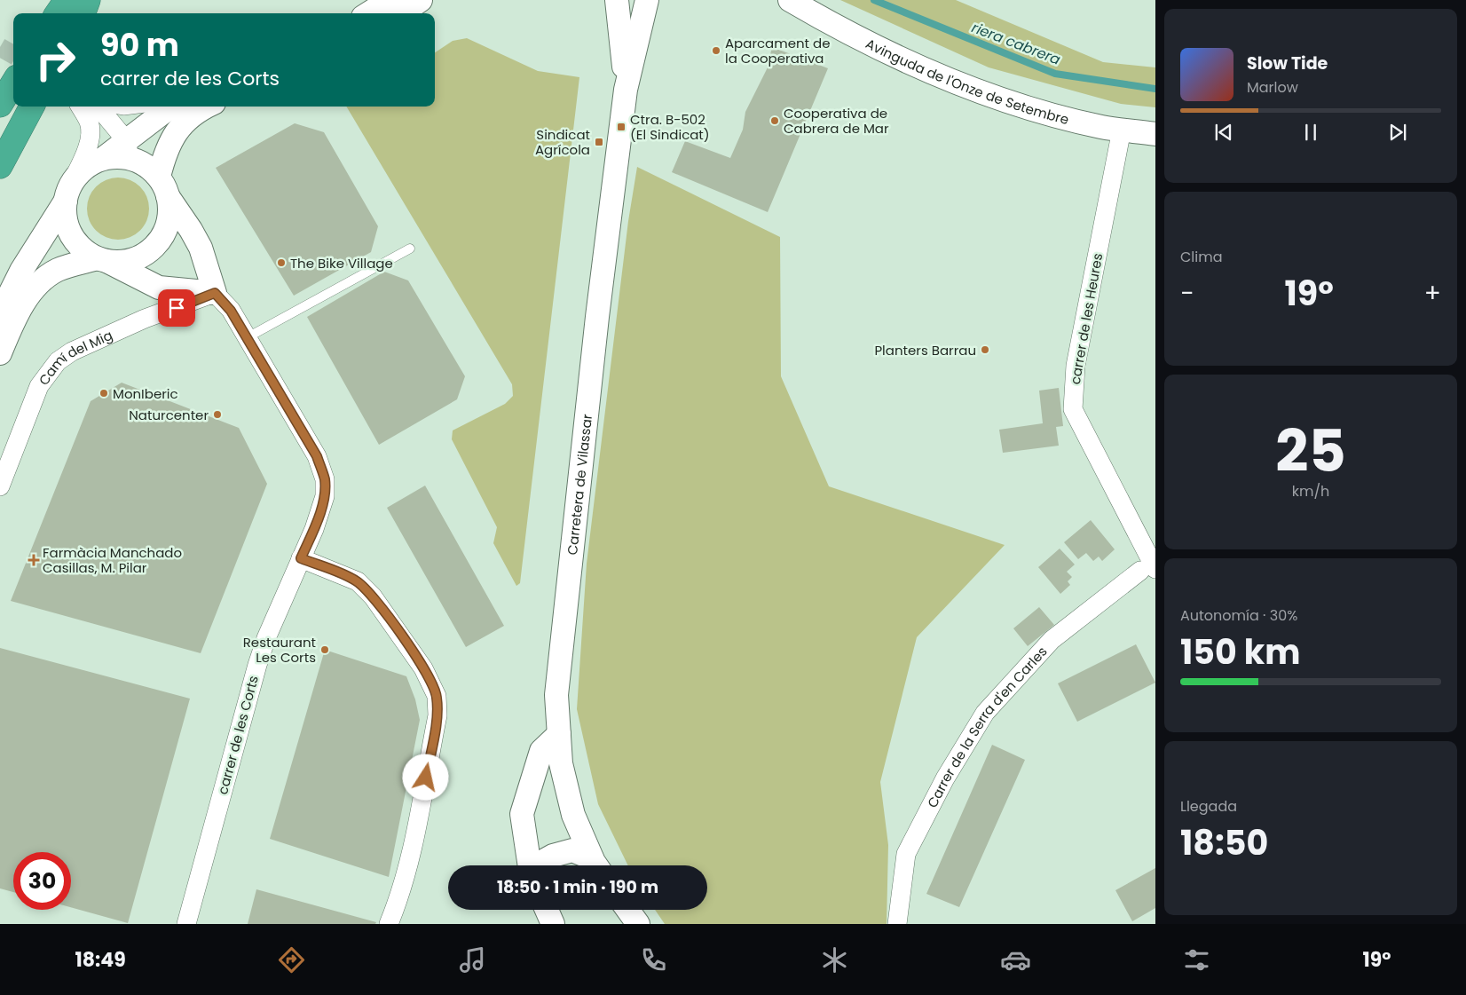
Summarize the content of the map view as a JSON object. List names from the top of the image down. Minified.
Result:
{"streets":{"street":["Avinguda de l'Onze de Setembre","carrer de les Heures","Camí del Mig","Carretera de Vilassar","Carrer de la Serra d'en Carles","carrer de les Corts"]},"crossings":[["Avinguda de l'Onze de Setembre","carrer de les Heures"],["carrer de les Heures","Carrer de la Serra d'en Carles"],["Camí del Mig","carrer de les Corts"]],"water":["riera cabrera"],"places":{"other":["Aparcament de la Cooperativa","Cooperativa de Cabrera de Mar","The Bike Village","Planters Barrau","MonIberic","Naturcenter","Restaurant Les Corts"],"transit":["Ctra. B-502 (El Sindicat)","Sindicat Agrícola"],"health":["Farmàcia Manchado Casillas, M. Pilar"]},"page":{"turn":["90 m","carrer de les Corts"],"song":["Slow Tide","Marlow"],"tile":["Clima",["25","km/h"],["Autonomía · 30%","150 km"],["Llegada","18:50"]],"heat":["−","19°","+"],"limit":"30","trip":"18:50 · 1 min · 190 m","tabs":["18:49","19°"]}}
